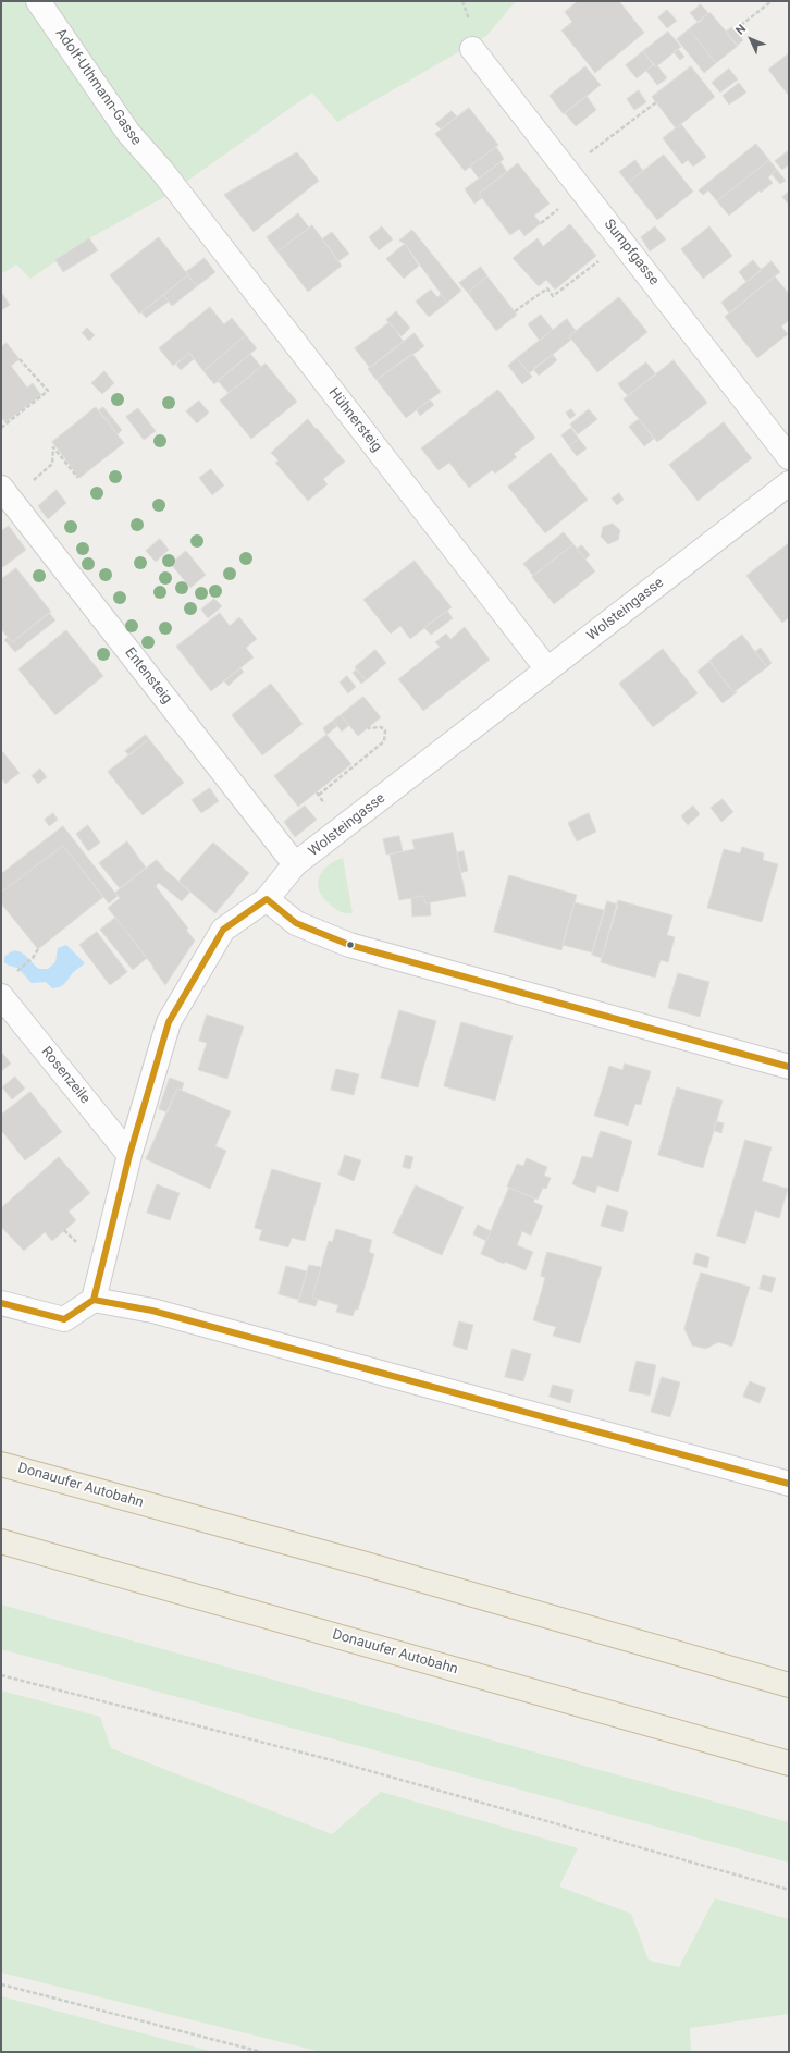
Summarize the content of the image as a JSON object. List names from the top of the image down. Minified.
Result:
{"streets":{"highway":["Donauufer Autobahn"],"street":["Adolf-Uthmann-Gasse","Sumpfgasse","Hühnersteig","Wolsteingasse","Entensteig","Rosenzeile"]},"crossings":[["Adolf-Uthmann-Gasse","Hühnersteig"],["Hühnersteig","Wolsteingasse"],["Wolsteingasse","Entensteig"],["Wolsteingasse","Rosenzeile"]],"north":"top left"}
